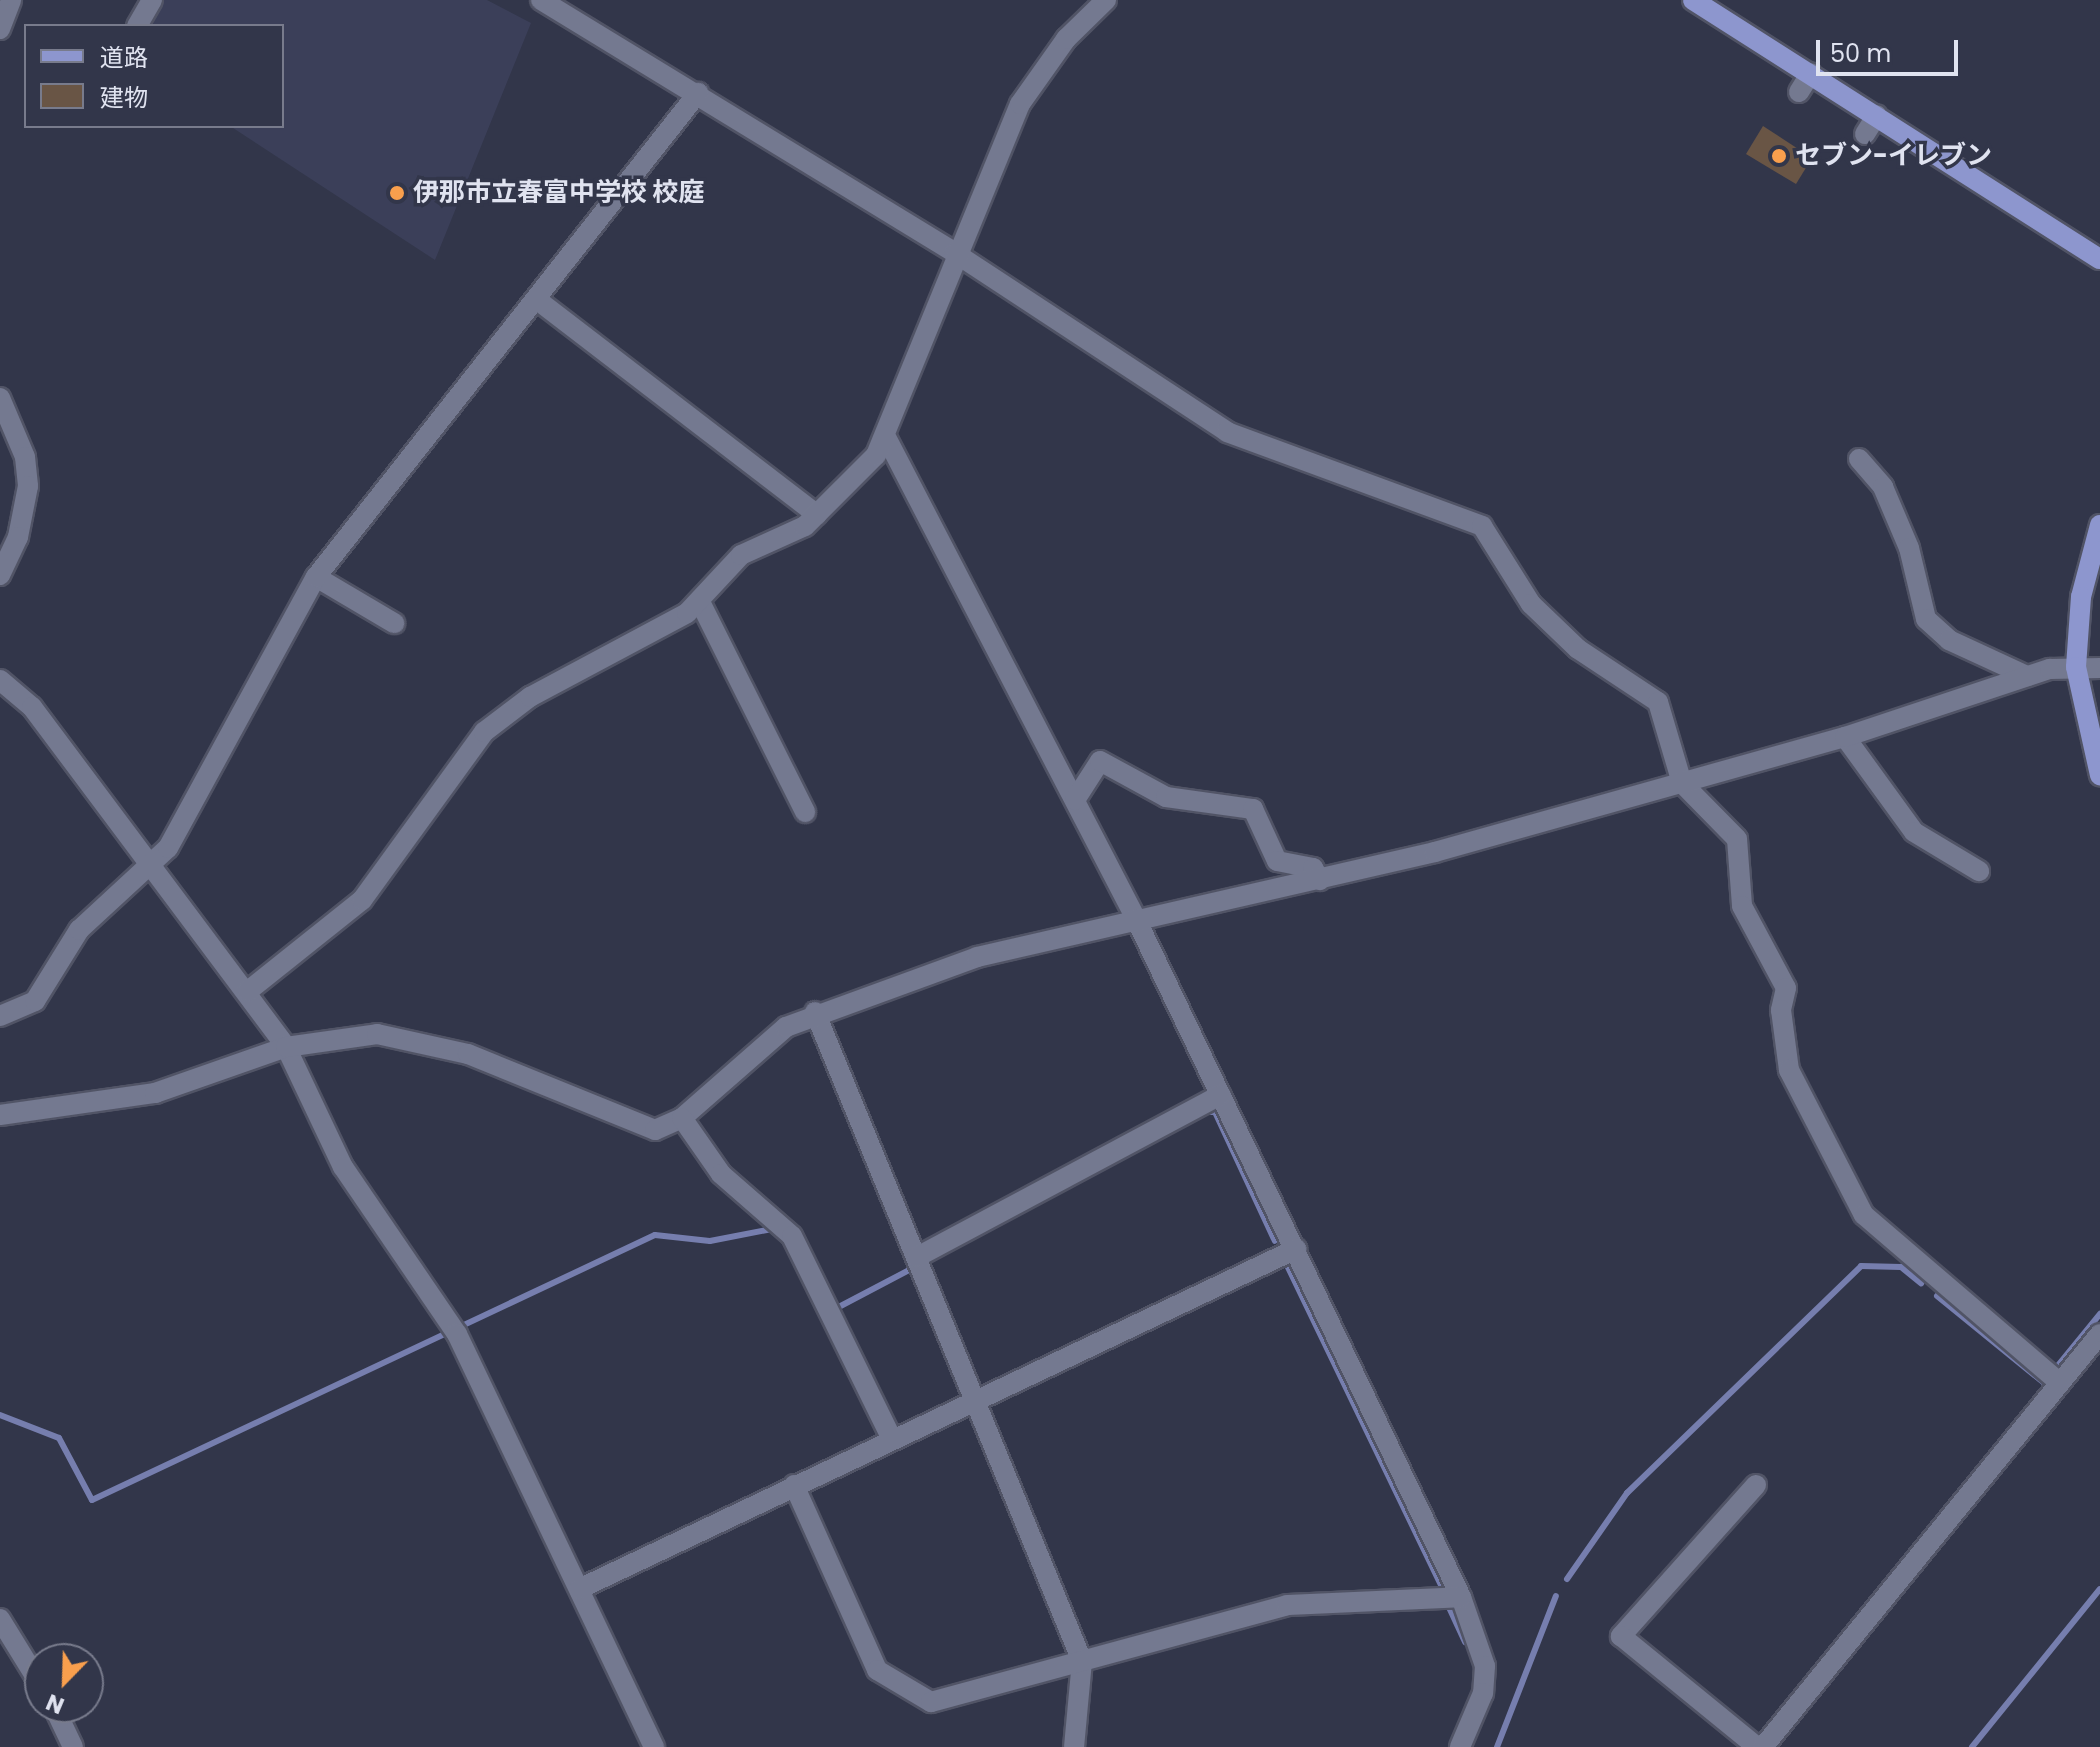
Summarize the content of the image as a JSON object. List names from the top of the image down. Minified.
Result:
{"places":["セブン-イレブン","伊那市立春富中学校 校庭"],"legend":["道路","建物"],"scale_bar":"50 m","north":"bottom left"}
